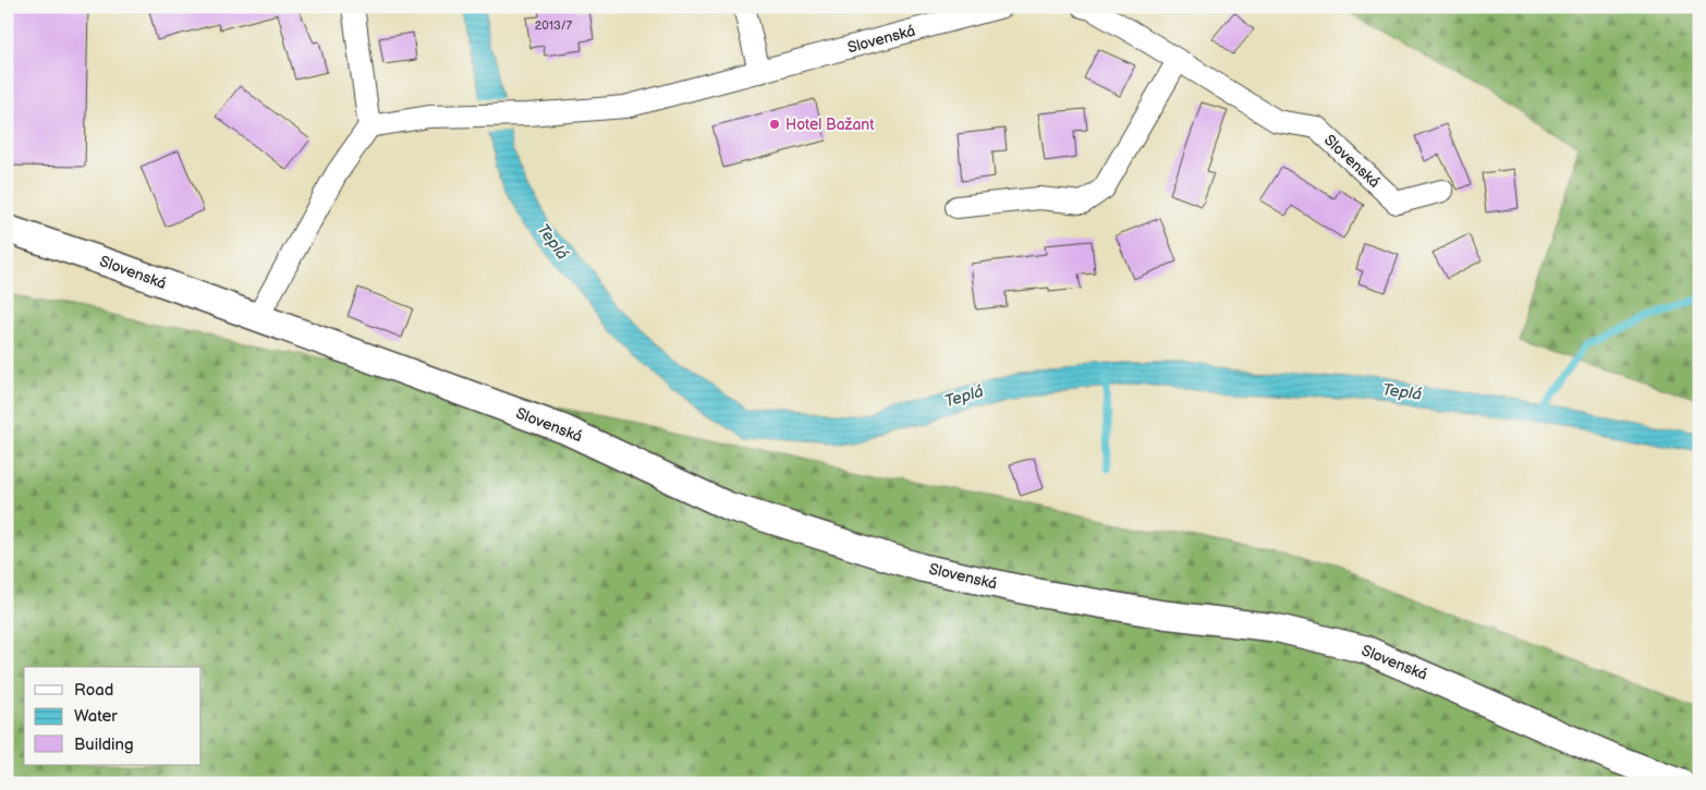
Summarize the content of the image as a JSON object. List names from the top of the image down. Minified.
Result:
{"streets":{"street":["Slovenská"]},"water":["Teplá"],"places":["Hotel Bažant"],"house_numbers":["2013/7"],"legend":["Road","Water","Building"]}
